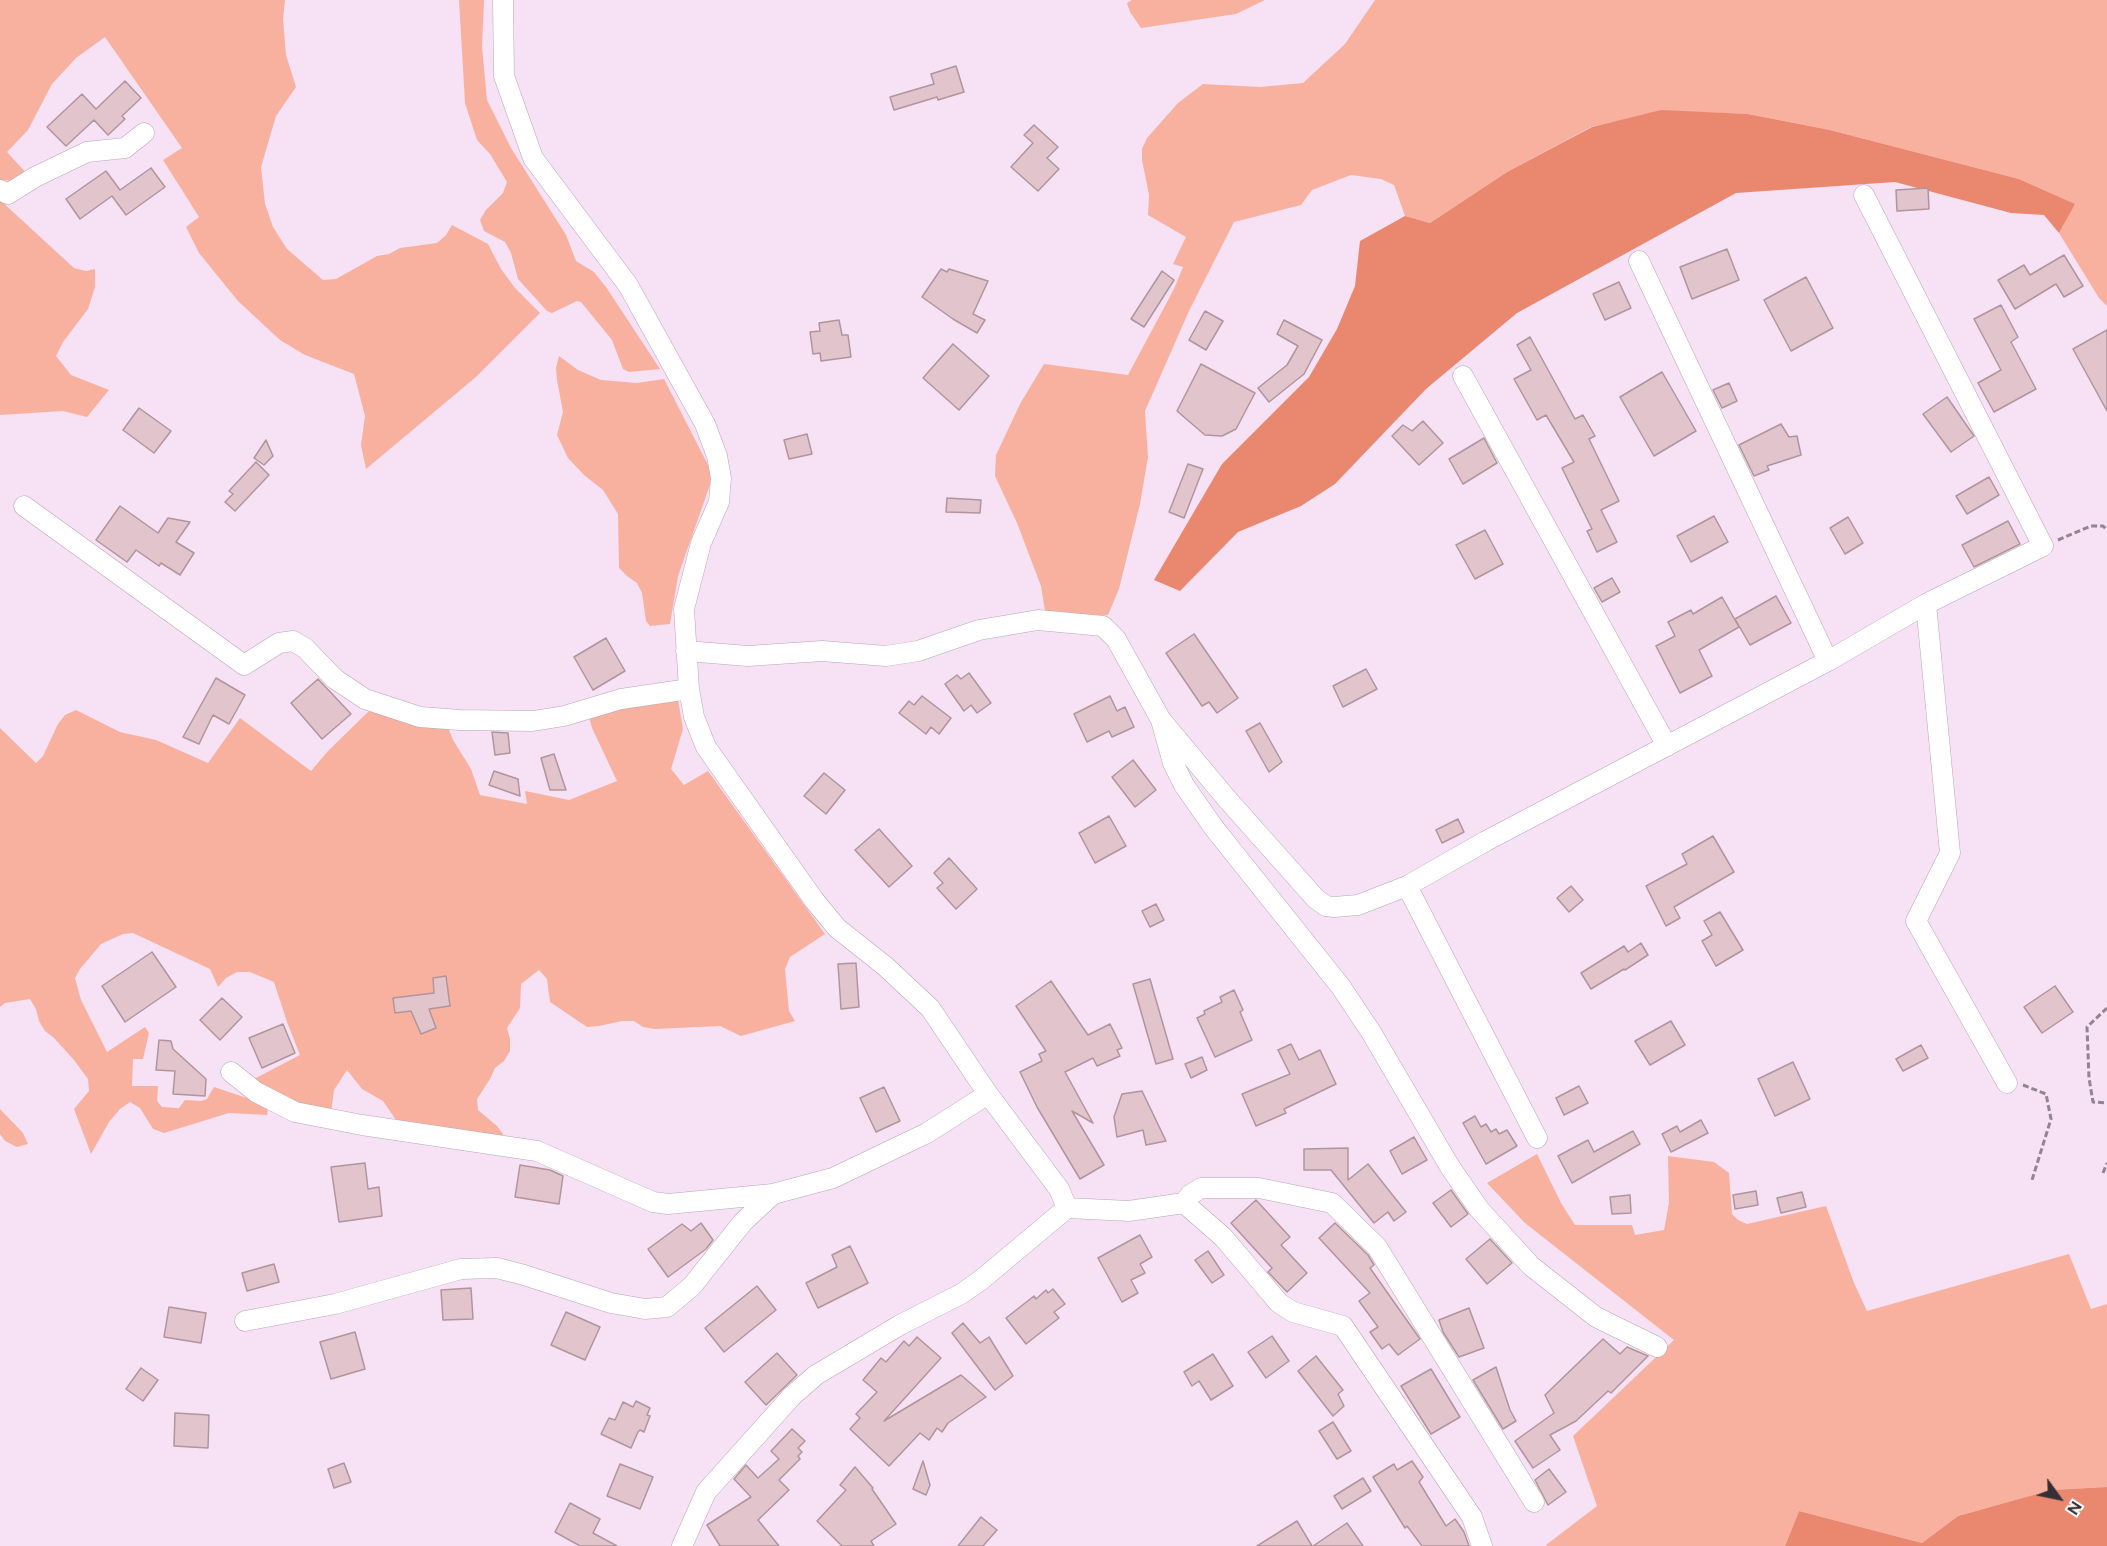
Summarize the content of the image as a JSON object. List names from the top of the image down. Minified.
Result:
{"north":"bottom right"}
